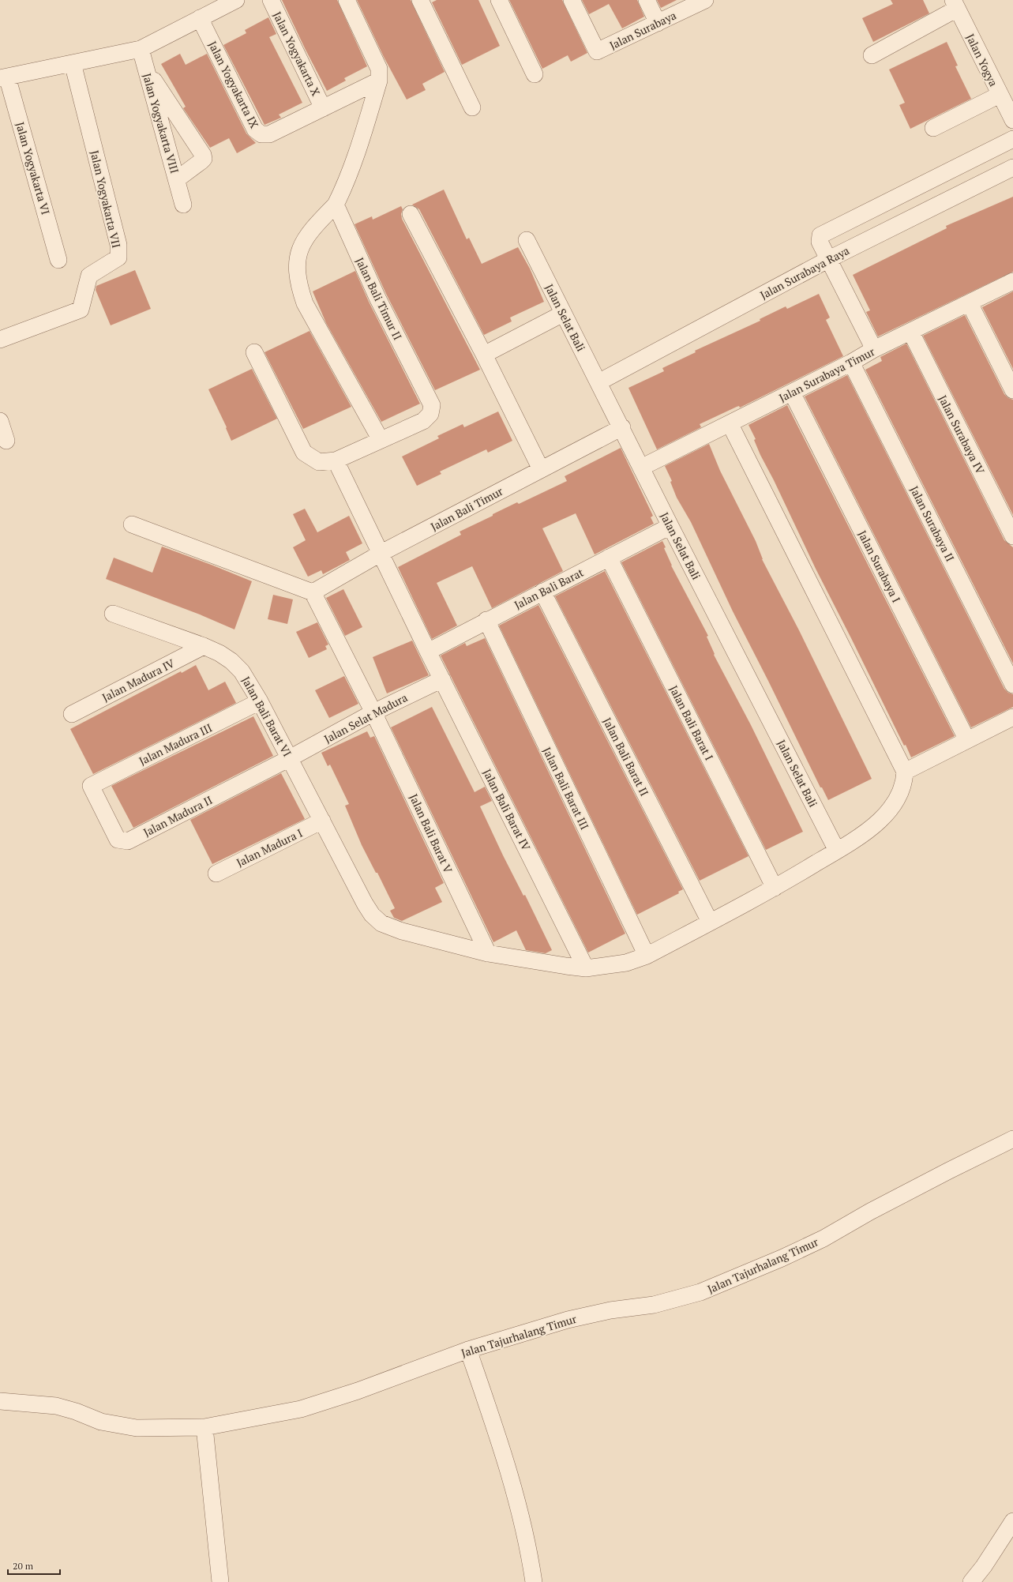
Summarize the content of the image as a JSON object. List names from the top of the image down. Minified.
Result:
{"streets":{"street":["Jalan Surabaya","Jalan Yogyakarta X","Jalan Yogya","Jalan Yogyakarta IX","Jalan Yogyakarta VIII","Jalan Yogyakarta VI","Jalan Yogyakarta VII","Jalan Surabaya Raya","Jalan Bali Timur II","Jalan Selat Bali","Jalan Surabaya Timur","Jalan Surabaya IV","Jalan Bali Timur","Jalan Surabaya II","Jalan Surabaya I","Jalan Bali Barat","Jalan Madura IV","Jalan Bali Barat VI","Jalan Selat Madura","Jalan Bali Barat I","Jalan Madura III","Jalan Bali Barat II","Jalan Bali Barat III","Jalan Bali Barat IV","Jalan Madura II","Jalan Bali Barat V","Jalan Madura I","Jalan Tajurhalang Timur"]},"crossings":[["Jalan Yogyakarta X","Jalan Yogyakarta IX"],["Jalan Surabaya Raya","Jalan Selat Bali"],["Jalan Bali Timur II","Jalan Bali Barat IV"],["Jalan Selat Bali","Jalan Surabaya Timur"],["Jalan Selat Bali","Jalan Bali Timur"],["Jalan Selat Bali","Jalan Bali Barat"],["Jalan Selat Bali","Jalan Bali Barat VI"],["Jalan Surabaya Timur","Jalan Surabaya IV"],["Jalan Surabaya Timur","Jalan Surabaya II"],["Jalan Surabaya Timur","Jalan Surabaya I"],["Jalan Bali Timur","Jalan Bali Barat IV"],["Jalan Bali Timur","Jalan Bali Barat V"],["Jalan Bali Barat","Jalan Bali Barat I"],["Jalan Bali Barat","Jalan Bali Barat II"],["Jalan Bali Barat","Jalan Bali Barat III"],["Jalan Bali Barat","Jalan Bali Barat IV"],["Jalan Madura IV","Jalan Bali Barat VI"],["Jalan Bali Barat VI","Jalan Selat Madura"],["Jalan Bali Barat VI","Jalan Bali Barat I"],["Jalan Bali Barat VI","Jalan Madura III"],["Jalan Bali Barat VI","Jalan Bali Barat II"],["Jalan Bali Barat VI","Jalan Bali Barat III"],["Jalan Bali Barat VI","Jalan Bali Barat IV"],["Jalan Bali Barat VI","Jalan Madura II"],["Jalan Bali Barat VI","Jalan Bali Barat V"],["Jalan Bali Barat VI","Jalan Madura I"],["Jalan Selat Madura","Jalan Bali Barat IV"],["Jalan Selat Madura","Jalan Madura II"],["Jalan Selat Madura","Jalan Bali Barat V"],["Jalan Madura III","Jalan Madura II"]],"scale_bar":"20 m"}
